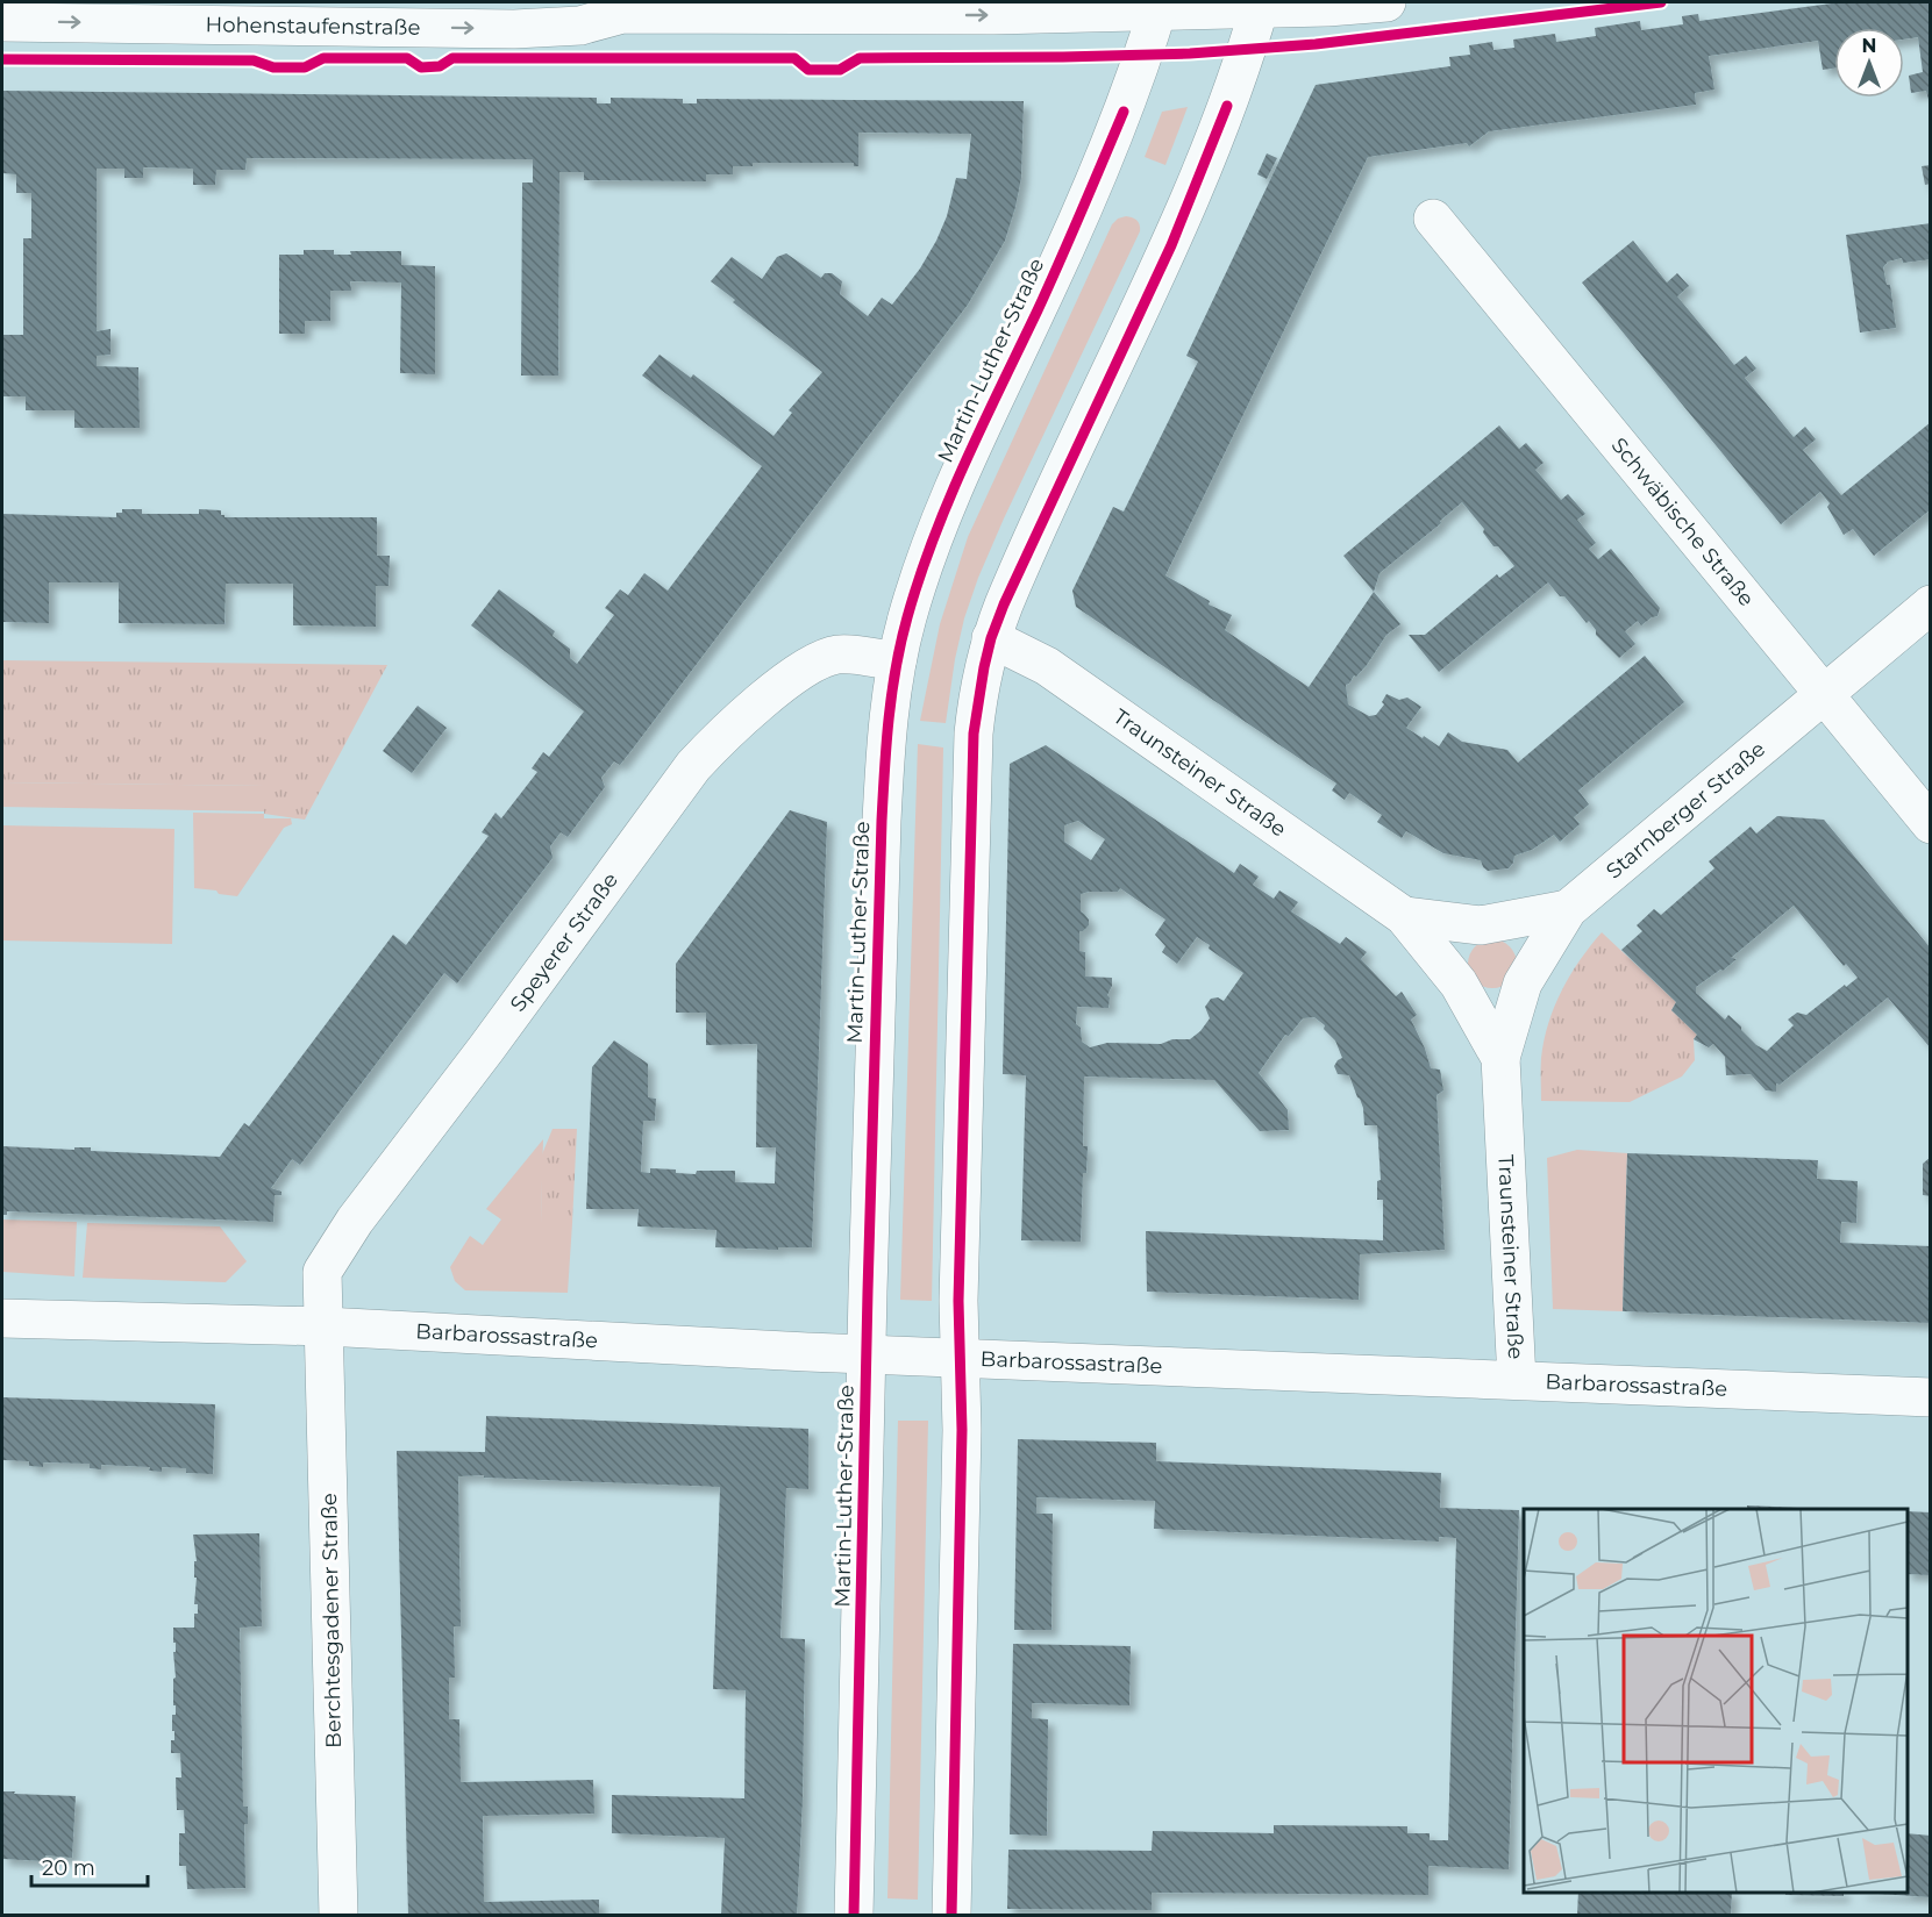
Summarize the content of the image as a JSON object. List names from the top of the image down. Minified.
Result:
{"streets":{"street":["Hohenstaufenstraße","Martin-Luther-Straße","Schwäbische Straße","Traunsteiner Straße","Starnberger Straße","Speyerer Straße","Barbarossastraße","Berchtesgadener Straße"]},"crossings":[["Hohenstaufenstraße","Martin-Luther-Straße"],["Martin-Luther-Straße","Speyerer Straße"],["Martin-Luther-Straße","Barbarossastraße"],["Schwäbische Straße","Starnberger Straße"],["Traunsteiner Straße","Starnberger Straße"],["Traunsteiner Straße","Barbarossastraße"],["Speyerer Straße","Barbarossastraße"],["Speyerer Straße","Berchtesgadener Straße"],["Barbarossastraße","Berchtesgadener Straße"]],"one_way":["Hohenstaufenstraße"],"scale_bar":"20 m","north":"top"}
